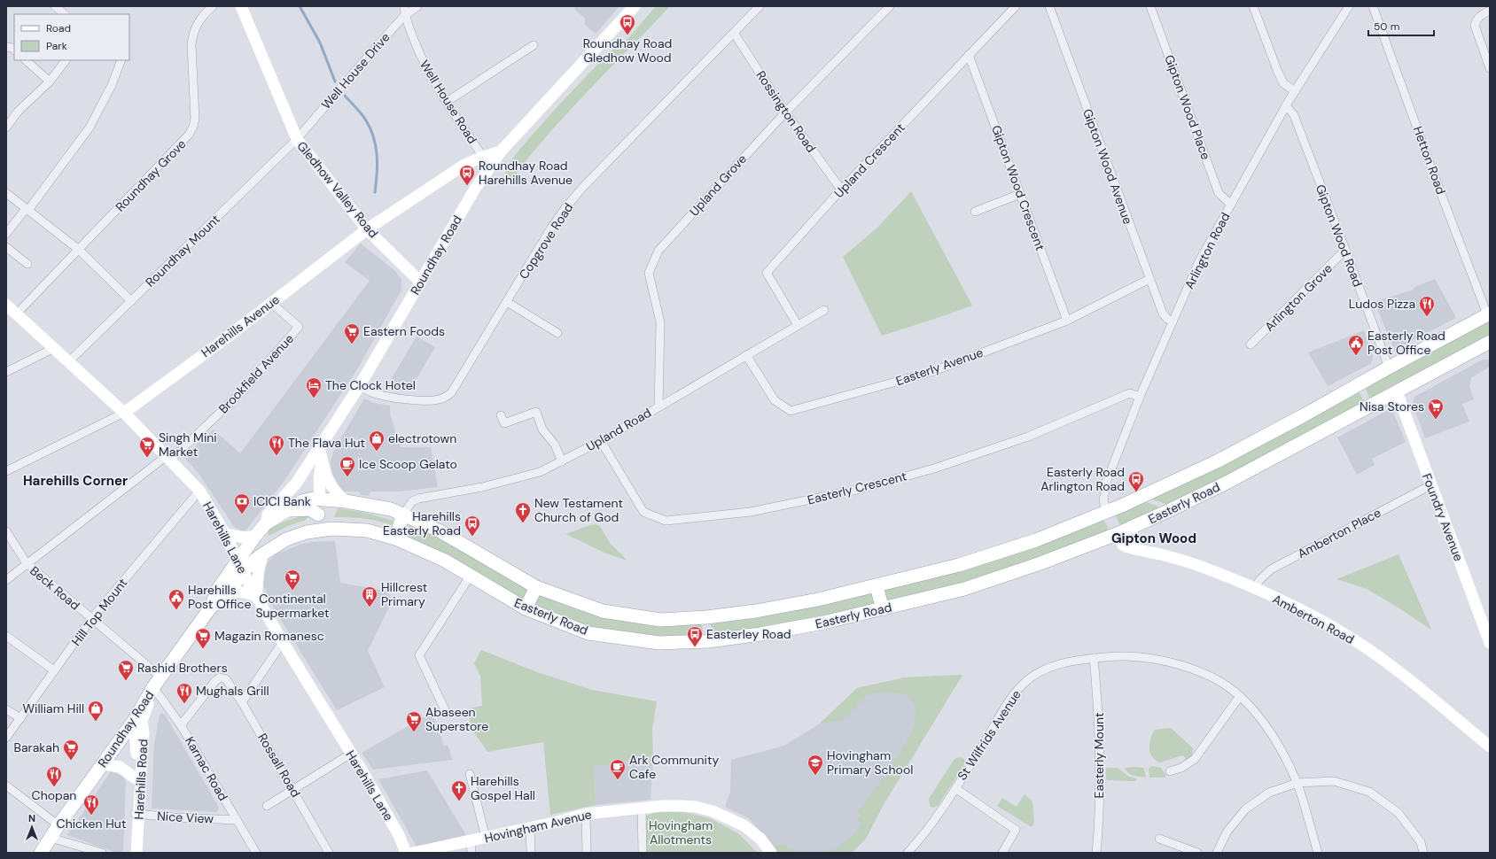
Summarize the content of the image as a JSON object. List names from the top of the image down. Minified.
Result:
{"streets":{"main road":["Roundhay Road","Easterly Road"],"street":["Well House Drive","Well House Road","Gipton Wood Place","Rossington Road","Upland Crescent","Hetton Road","Gipton Wood Avenue","Roundhay Grove","Upland Grove","Gipton Wood Crescent","Gledhow Valley Road","Gipton Wood Road","Copgrove Road","Roundhay Mount","Arlington Road","Arlington Grove","Harehills Avenue","Easterly Avenue","Brookfield Avenue","Upland Road","Easterly Crescent","Foundry Avenue","Amberton Place","Harehills Lane","Beck Road","Hill Top Mount","Amberton Road","St Wilfrids Avenue","Easterly Mount","Rossall Road","Karnac Road","Harehills Road","Nice View","Hovingham Avenue"]},"crossings":[["Well House Drive","Well House Road"],["Well House Drive","Gledhow Valley Road"],["Well House Drive","Roundhay Mount"],["Well House Road","Harehills Avenue"],["Gipton Wood Place","Arlington Road"],["Rossington Road","Upland Crescent"],["Rossington Road","Upland Grove"],["Rossington Road","Copgrove Road"],["Upland Crescent","Gipton Wood Crescent"],["Upland Crescent","Upland Road"],["Hetton Road","Easterly Road"],["Gipton Wood Avenue","Arlington Road"],["Gipton Wood Avenue","Easterly Avenue"],["Roundhay Grove","Harehills Lane"],["Upland Grove","Upland Road"],["Gipton Wood Crescent","Easterly Avenue"],["Gledhow Valley Road","Roundhay Mount"],["Gledhow Valley Road","Roundhay Road"],["Gledhow Valley Road","Harehills Avenue"],["Gipton Wood Road","Arlington Road"],["Gipton Wood Road","Arlington Grove"],["Gipton Wood Road","Easterly Road"],["Copgrove Road","Roundhay Road"],["Roundhay Mount","Harehills Lane"],["Arlington Road","Easterly Crescent"],["Arlington Road","Easterly Road"],["Roundhay Road","Harehills Avenue"],["Roundhay Road","Easterly Road"],["Roundhay Road","Beck Road"],["Roundhay Road","Karnac Road"],["Roundhay Road","Harehills Road"],["Harehills Avenue","Brookfield Avenue"],["Harehills Avenue","Harehills Lane"],["Easterly Avenue","Upland Road"],["Brookfield Avenue","Harehills Lane"],["Upland Road","Easterly Crescent"],["Upland Road","Easterly Road"],["Easterly Road","Foundry Avenue"],["Easterly Road","Harehills Lane"],["Easterly Road","Amberton Road"],["Foundry Avenue","Amberton Place"],["Amberton Place","Amberton Road"],["Harehills Lane","Hill Top Mount"],["Beck Road","Hill Top Mount"],["Beck Road","Karnac Road"],["Beck Road","Harehills Road"],["St Wilfrids Avenue","Easterly Mount"],["Rossall Road","Karnac Road"],["Karnac Road","Harehills Road"],["Karnac Road","Nice View"],["Harehills Road","Nice View"]],"districts":["Harehills Corner","Gipton Wood"],"parks":["Hovingham Allotments"],"places":{"bus stop":["Roundhay Road Gledhow Wood","Roundhay Road Harehills Avenue","Easterly Road Arlington Road","Harehills Easterly Road","Easterley Road"],"restaurant":["Ludos Pizza","The Flava Hut","Mughals Grill","Chopan","Chicken Hut"],"supermarket":["Eastern Foods","Nisa Stores","Singh Mini Market","Continental Supermarket","Magazin Romanesc","Rashid Brothers","Abaseen Superstore","Barakah"],"public building":["Easterly Road Post Office","Harehills Post Office"],"hotel":["The Clock Hotel"],"shop":["electrotown","William Hill"],"cafe":["Ice Scoop Gelato","Ark Community Cafe"],"bank":["ICICI Bank"],"church":["New Testament Church of God","Harehills Gospel Hall"],"building":["Hillcrest Primary"],"school or university":["Hovingham Primary School"]},"legend":["Road","Park"],"scale_bar":"50 m","north":"top"}
